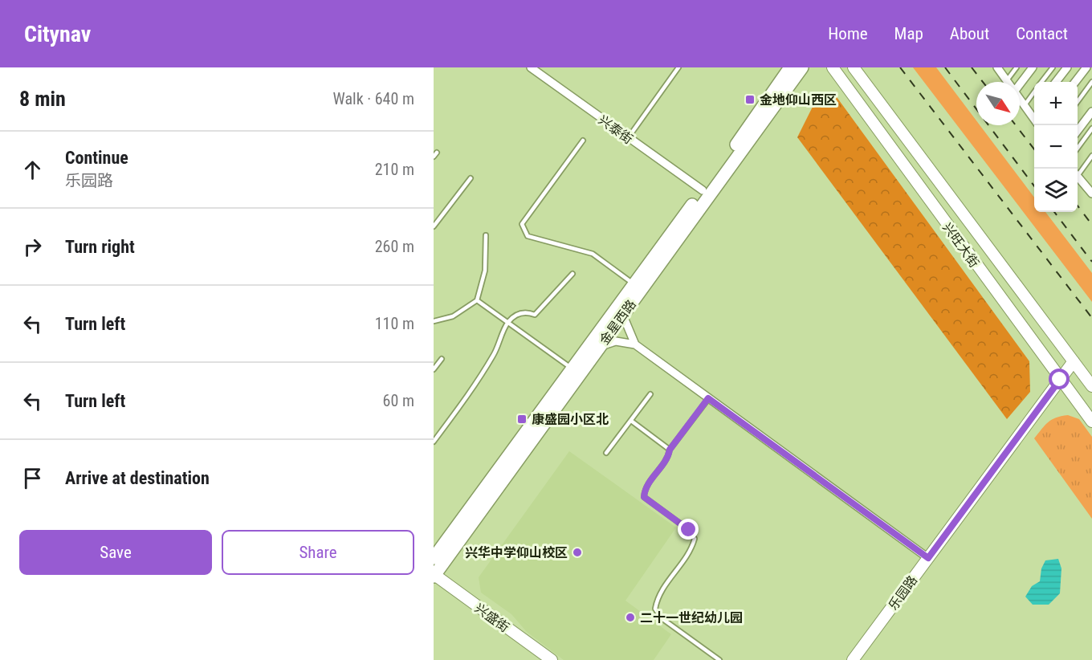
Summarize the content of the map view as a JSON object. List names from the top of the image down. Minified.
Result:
{"streets":{"main road":["兴旺大街","金星西路","乐园路","兴盛街"],"street":["兴泰街"]},"crossings":[["兴泰街","金星西路"],["兴旺大街","乐园路"],["金星西路","兴盛街"]],"places":{"transit":["金地仰山西区","康盛园小区北"],"other":["兴华中学仰山校区","二十一世纪幼儿园"]},"north":"bottom right","page":{"header":"Citynav","nav":["Home","Map","About","Contact"],"heading":["8 min","Walk · 640 m"],"map_buttons":["+","−"],"list":[["Continue","乐园路","210 m"],["Turn right","260 m"],["Turn left","110 m"],["Turn left","60 m"],"Arrive at destination"],"buttons":["Save","Share"]}}
